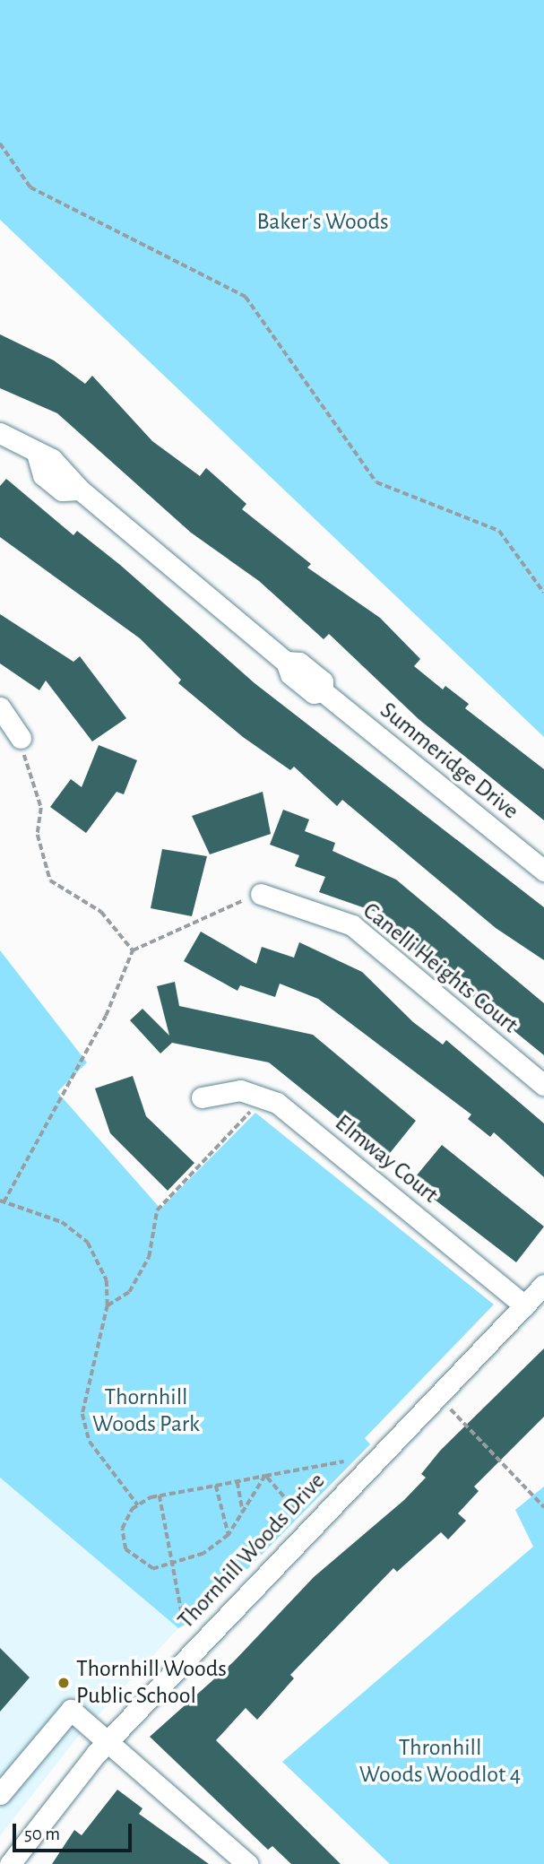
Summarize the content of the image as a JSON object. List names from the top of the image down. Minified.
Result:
{"streets":{"street":["Summeridge Drive","Canelli Heights Court","Elmway Court","Thornhill Woods Drive"]},"crossings":[["Elmway Court","Thornhill Woods Drive"]],"parks":["Baker's Woods","Thornhill Woods Park","Thronhill Woods Woodlot 4"],"places":["Thornhill Woods Public School"],"scale_bar":"50 m"}
